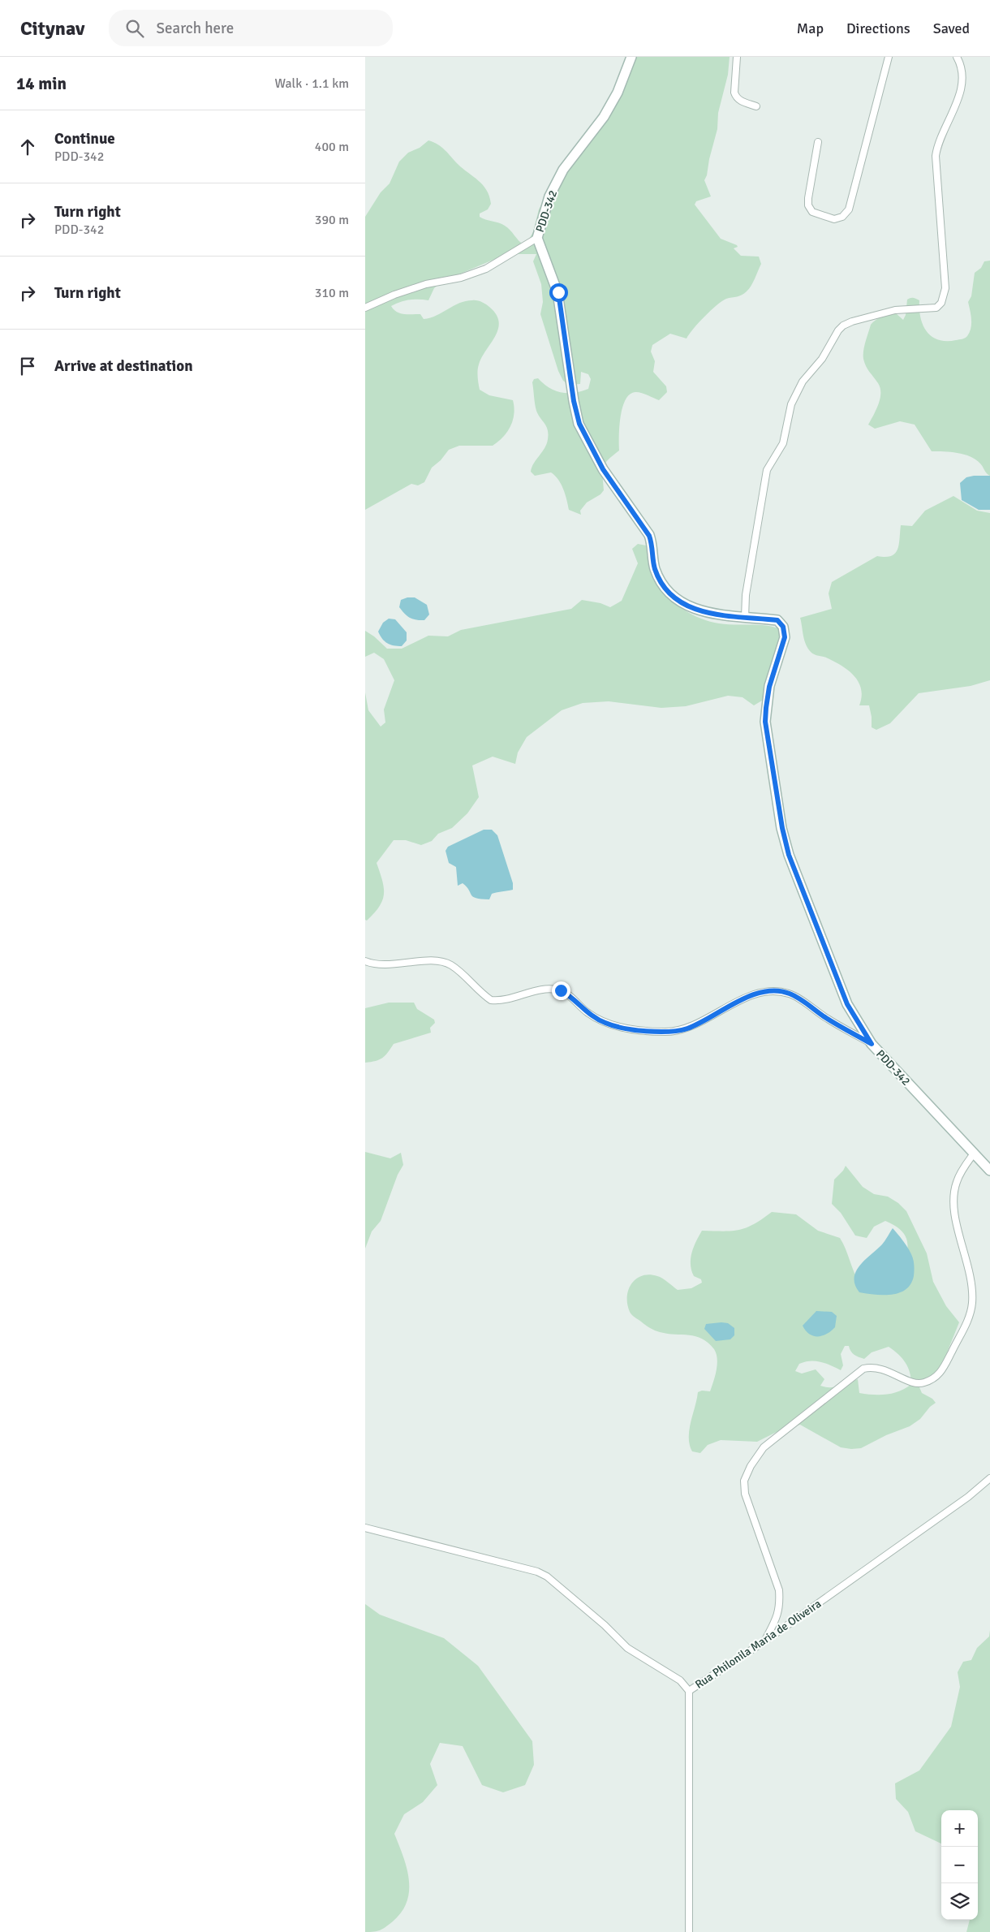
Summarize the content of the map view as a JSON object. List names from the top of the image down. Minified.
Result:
{"streets":{"street":["PDD-342","Rua Philonila Maria de Oliveira"]},"page":{"header":"Citynav","search":"Search here","nav":["Map","Directions","Saved"],"heading":["14 min","Walk · 1.1 km"],"list":[["Continue","PDD-342","400 m"],["Turn right","PDD-342","390 m"],["Turn right","310 m"],"Arrive at destination"],"map_buttons":["+","−"]}}
